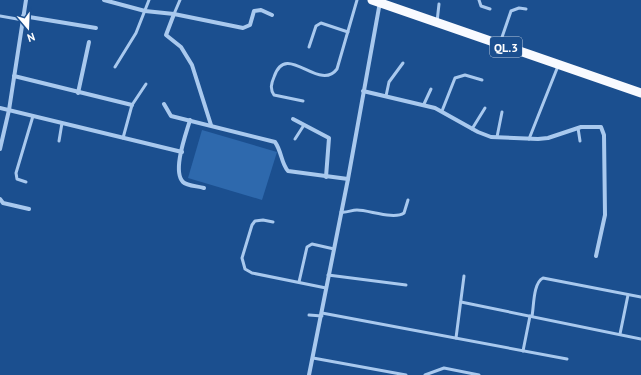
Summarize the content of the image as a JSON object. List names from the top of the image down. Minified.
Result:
{"streets":{"highway":["QL.3"]},"north":"bottom"}
